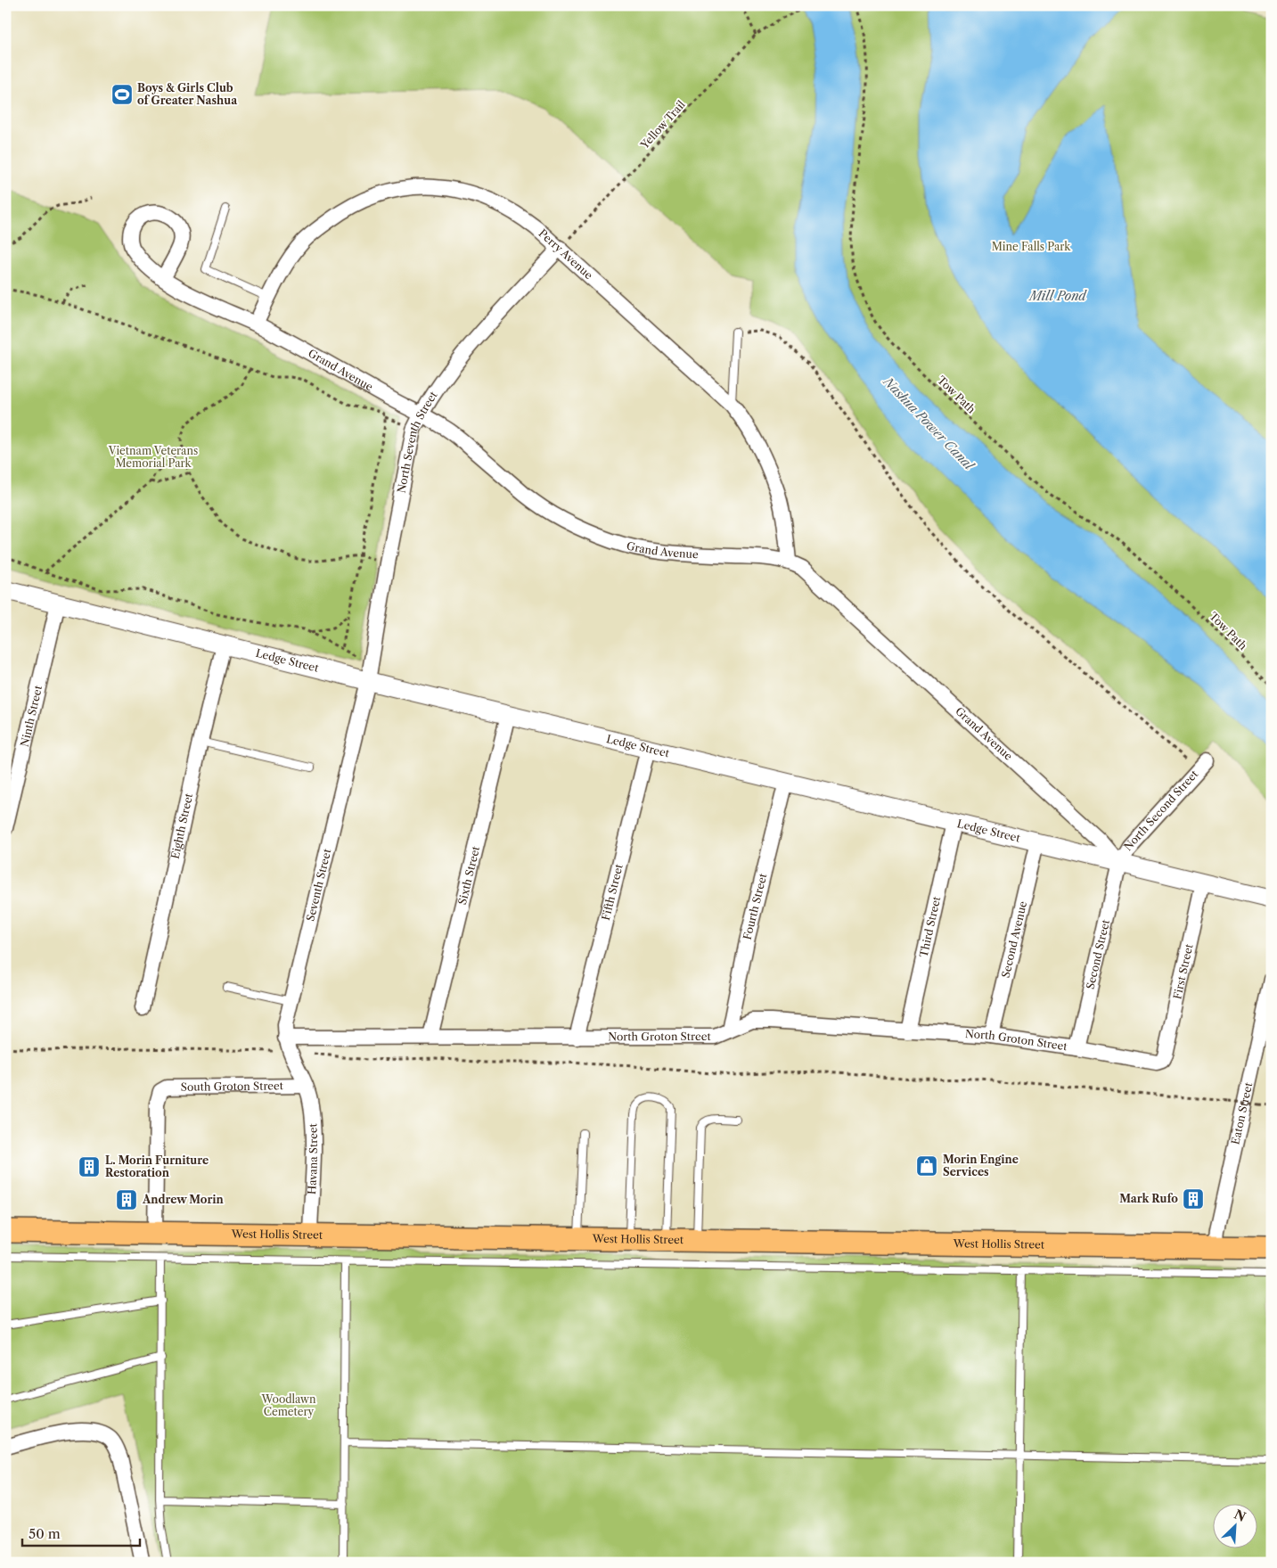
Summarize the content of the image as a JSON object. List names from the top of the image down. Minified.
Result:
{"streets":{"main road":["West Hollis Street"],"street":["Perry Avenue","Grand Avenue","North Seventh Street","Ledge Street","Ninth Street","North Second Street","Eighth Street","Sixth Street","Seventh Street","Fifth Street","Fourth Street","Third Street","Second Avenue","Second Street","First Street","North Groton Street","South Groton Street","Eaton Street","Havana Street"],"path":["Yellow Trail","Tow Path"]},"crossings":[["Yellow Trail","Perry Avenue"],["Yellow Trail","North Seventh Street"],["Perry Avenue","Grand Avenue"],["Perry Avenue","North Seventh Street"],["Grand Avenue","North Seventh Street"],["Grand Avenue","Ledge Street"],["Grand Avenue","North Second Street"],["Grand Avenue","Second Street"],["North Seventh Street","Ledge Street"],["North Seventh Street","Seventh Street"],["Ledge Street","Ninth Street"],["Ledge Street","North Second Street"],["Ledge Street","Eighth Street"],["Ledge Street","Sixth Street"],["Ledge Street","Seventh Street"],["Ledge Street","Fifth Street"],["Ledge Street","Fourth Street"],["Ledge Street","Third Street"],["Ledge Street","Second Avenue"],["Ledge Street","Second Street"],["Ledge Street","First Street"],["North Second Street","Second Street"],["Sixth Street","North Groton Street"],["Seventh Street","North Groton Street"],["Seventh Street","South Groton Street"],["Seventh Street","Havana Street"],["Fifth Street","North Groton Street"],["Fourth Street","North Groton Street"],["Third Street","North Groton Street"],["Second Avenue","North Groton Street"],["Second Street","North Groton Street"],["First Street","North Groton Street"],["South Groton Street","Havana Street"],["South Groton Street","West Hollis Street"],["Eaton Street","West Hollis Street"],["Havana Street","West Hollis Street"]],"water":["Mill Pond","Nashua Power Canal"],"parks":["Mine Falls Park","Vietnam Veterans Memorial Park","Woodlawn Cemetery"],"places":{"sports":["Boys & Girls Club of Greater Nashua"],"shop":["Morin Engine Services"],"building":["L. Morin Furniture Restoration","Mark Rufo","Andrew Morin"]},"scale_bar":"50 m","north":"top right"}
